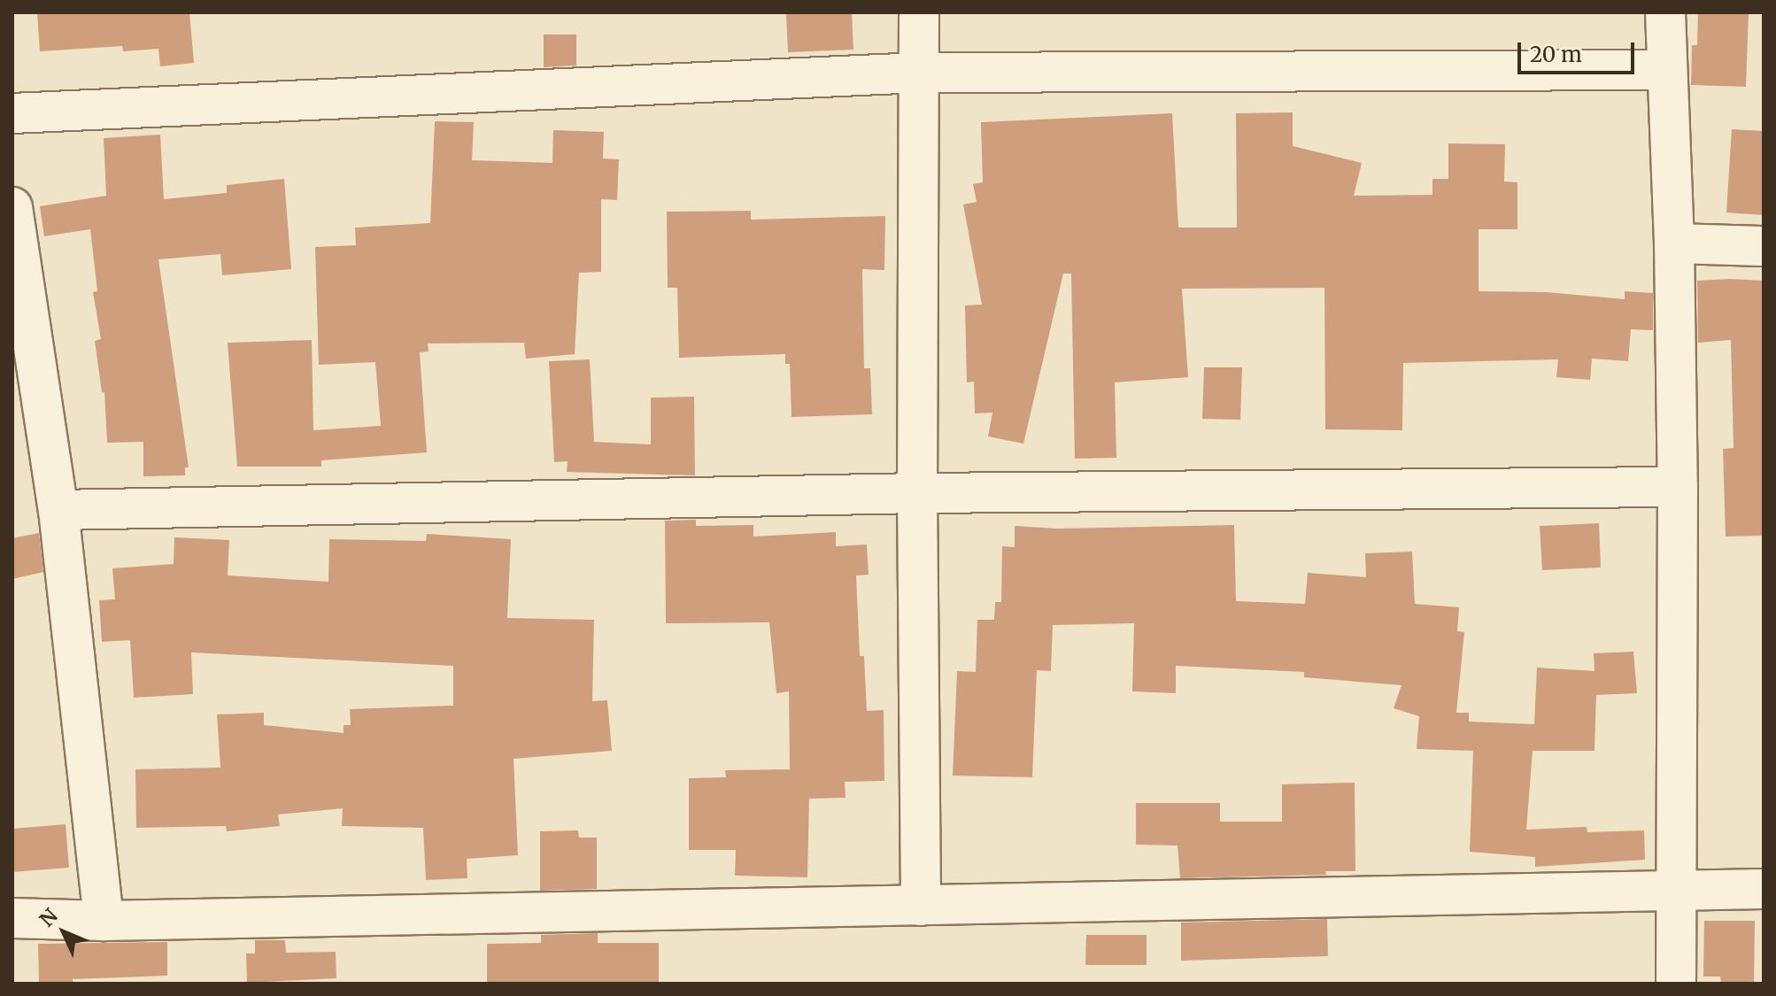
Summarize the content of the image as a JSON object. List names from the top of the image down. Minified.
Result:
{"scale_bar":"20 m","north":"top left"}
